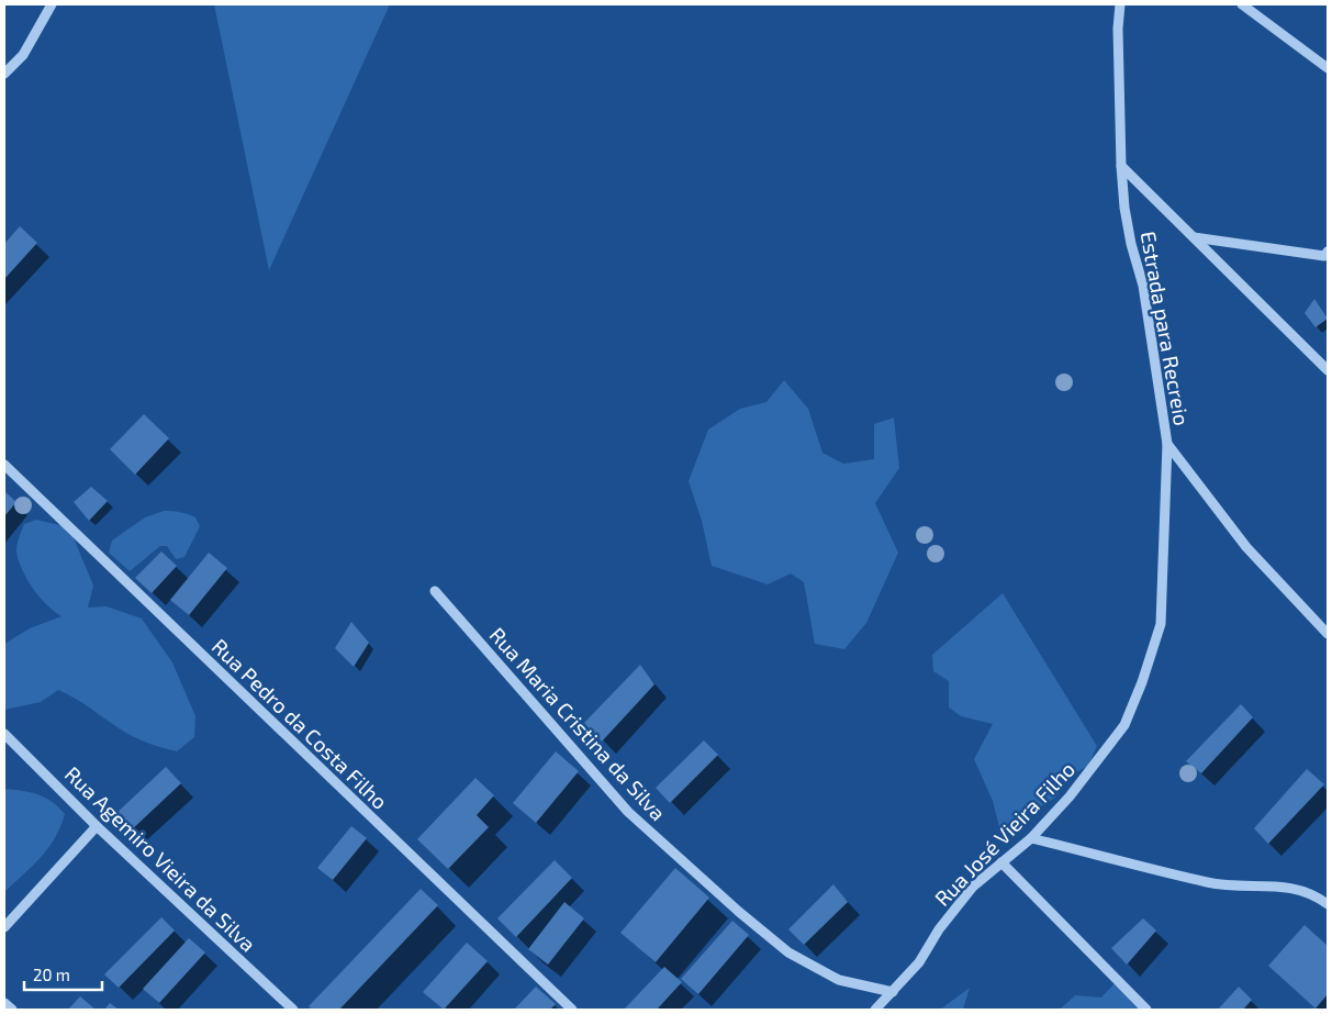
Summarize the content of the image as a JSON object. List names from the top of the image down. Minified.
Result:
{"streets":{"street":["Estrada para Recreio","Rua Pedro da Costa Filho","Rua Maria Cristina da Silva","Rua José Vieira Filho","Rua Agemiro Vieira da Silva"]},"crossings":[["Estrada para Recreio","Rua José Vieira Filho"],["Rua Maria Cristina da Silva","Rua José Vieira Filho"]],"scale_bar":"20 m"}
